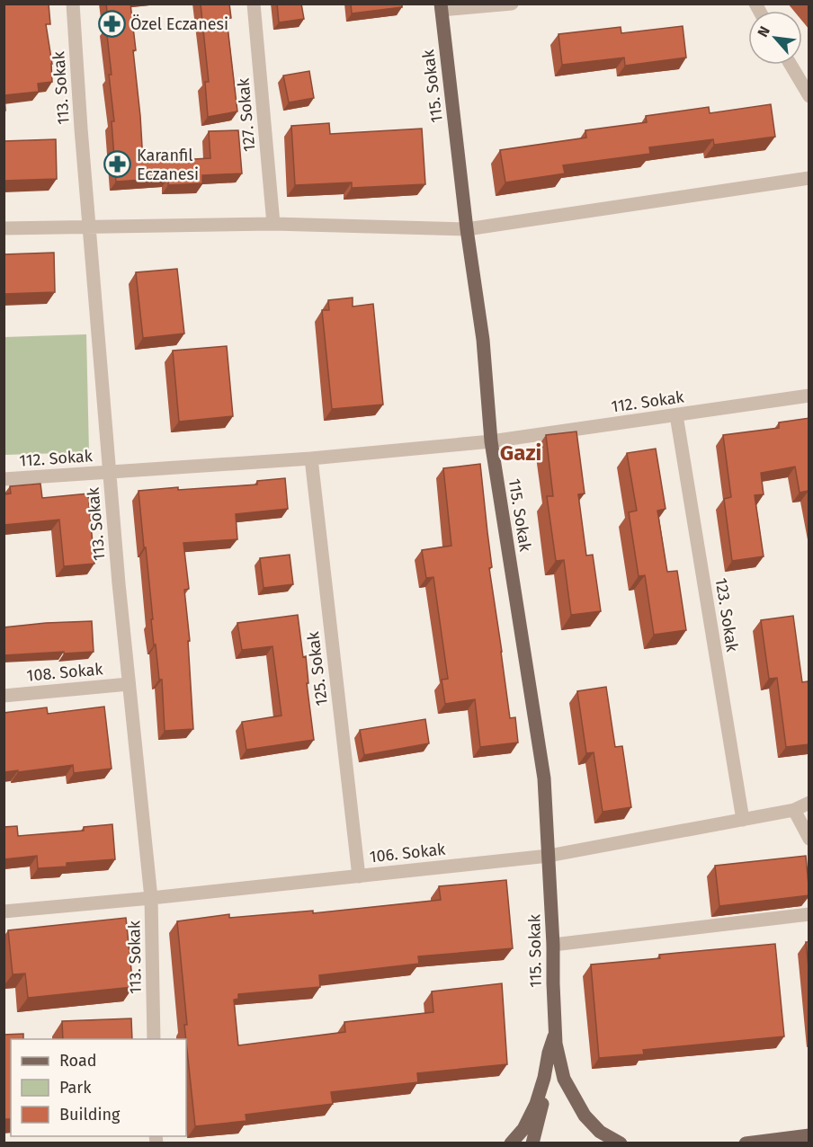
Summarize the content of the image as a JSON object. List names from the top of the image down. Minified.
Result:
{"streets":{"main road":["115. Sokak"],"street":["113. Sokak","127. Sokak","112. Sokak","123. Sokak","125. Sokak","108. Sokak","106. Sokak"]},"crossings":[["115. Sokak","112. Sokak"],["115. Sokak","106. Sokak"],["113. Sokak","112. Sokak"],["113. Sokak","108. Sokak"],["113. Sokak","106. Sokak"],["112. Sokak","123. Sokak"],["112. Sokak","125. Sokak"],["123. Sokak","106. Sokak"],["125. Sokak","106. Sokak"]],"districts":["Gazi"],"places":{"pharmacy":["Özel Eczanesi","Karanfil Eczanesi"]},"legend":["Road","Park","Building"],"north":"top left"}
